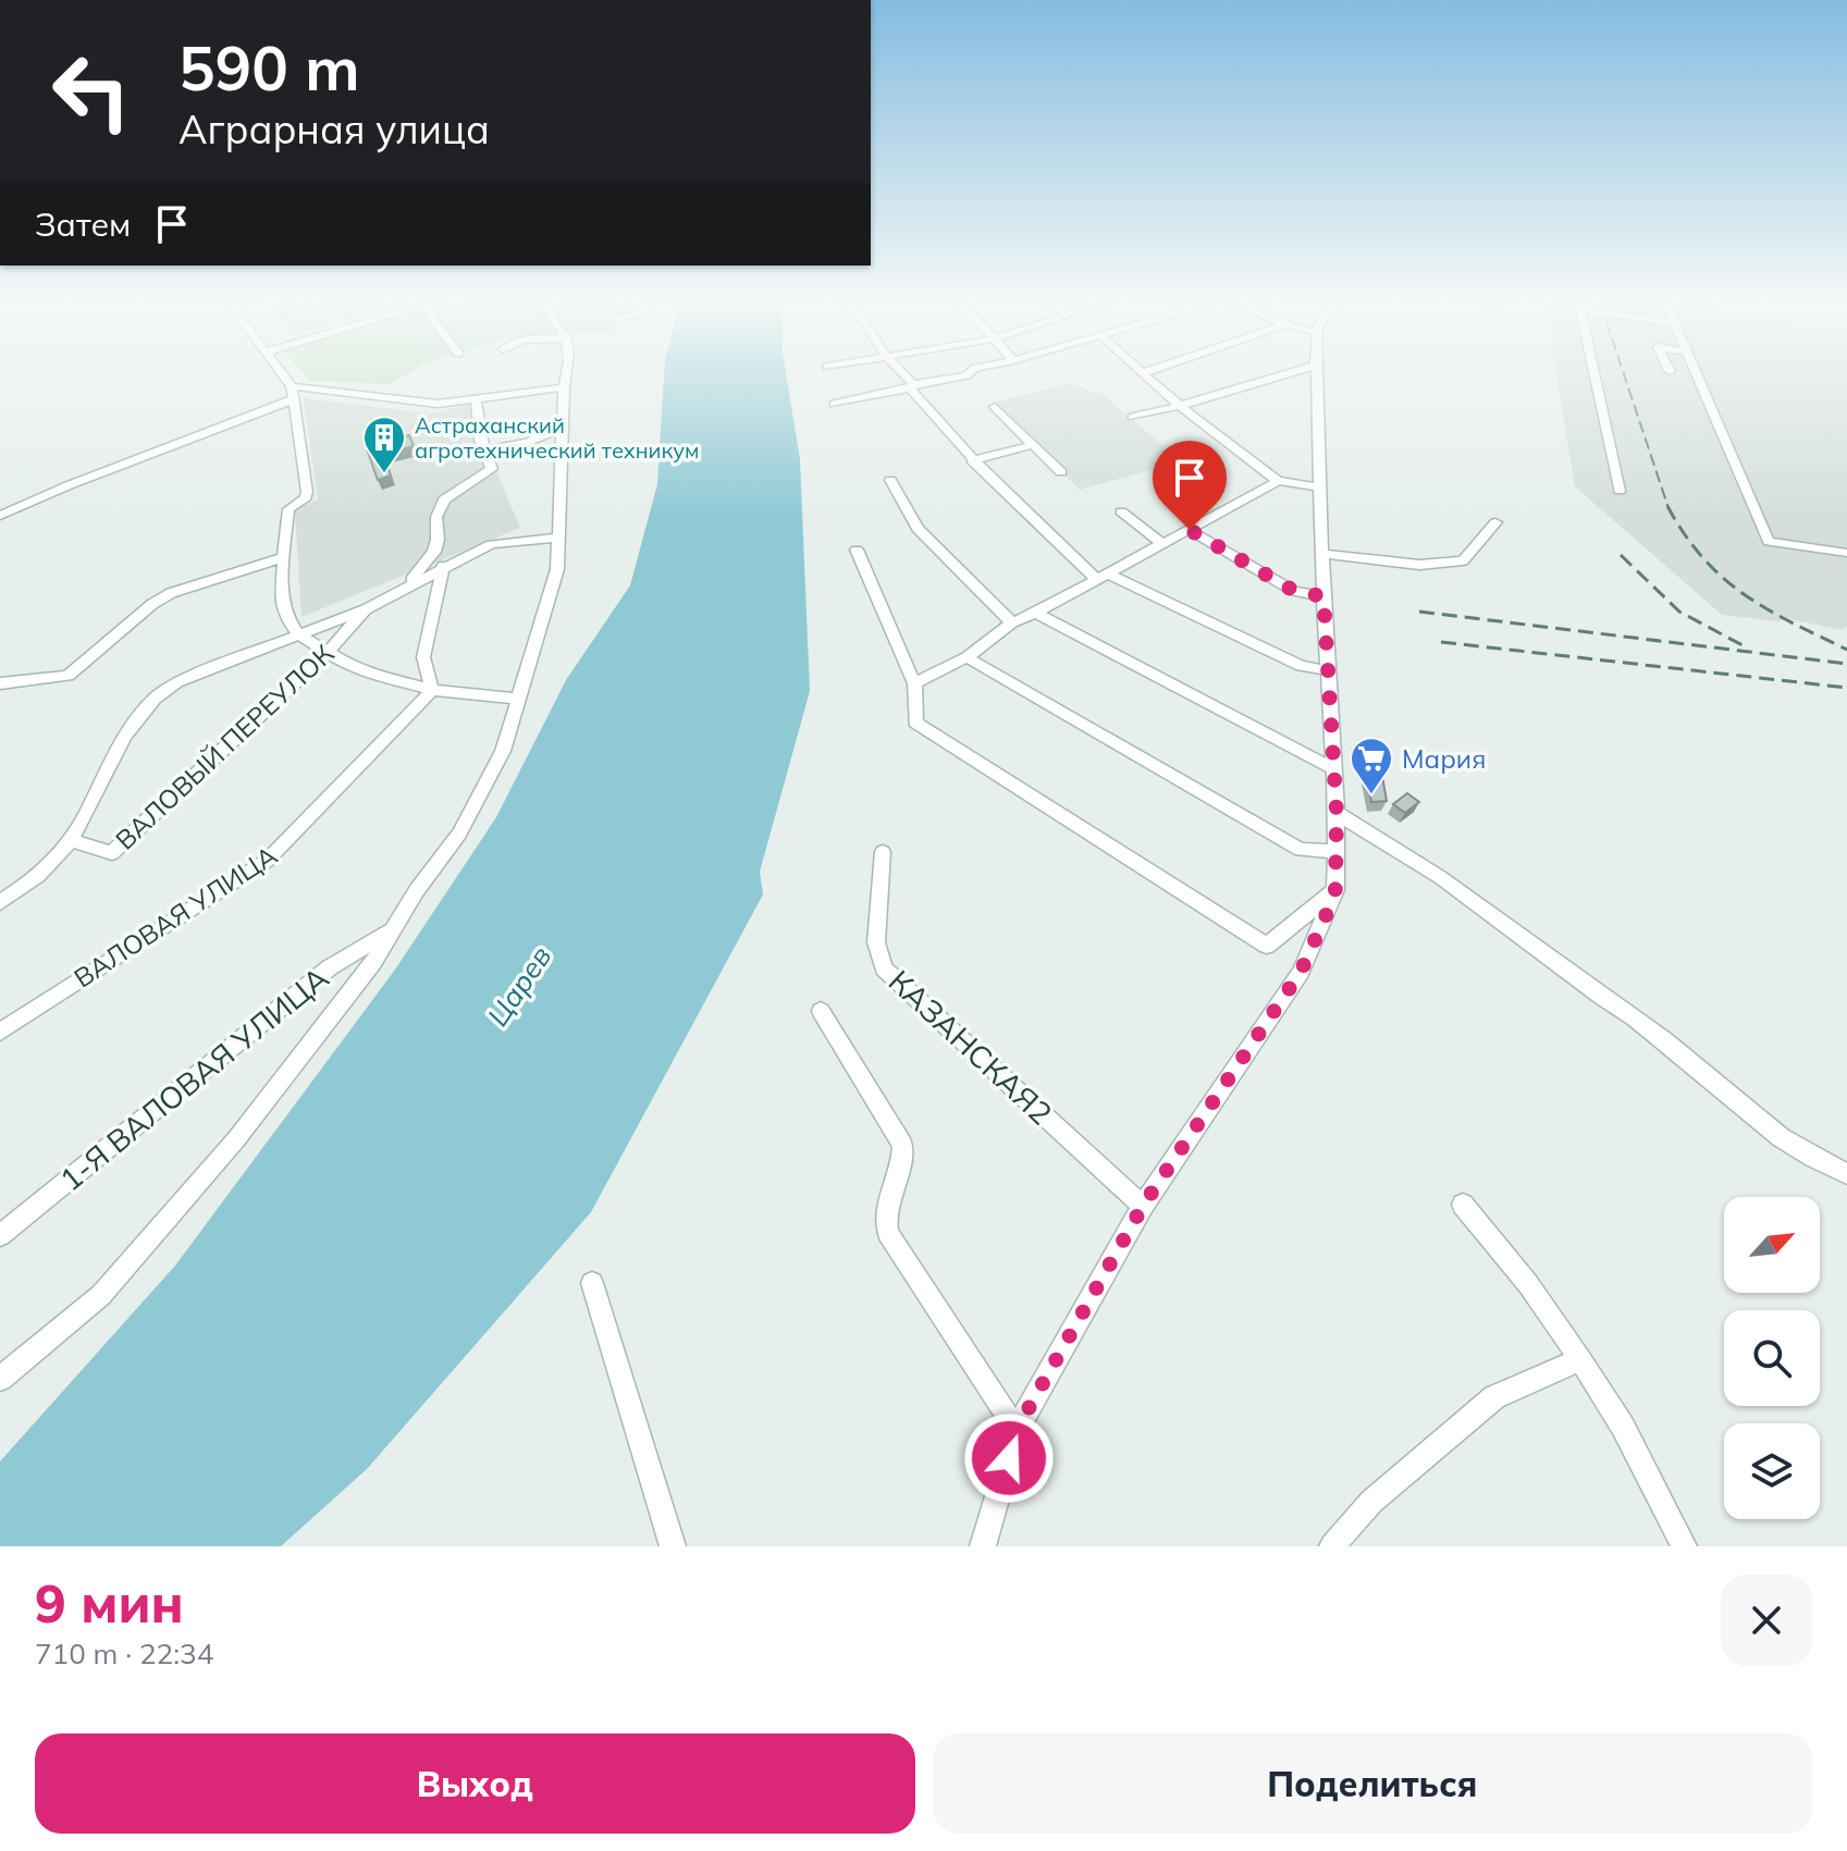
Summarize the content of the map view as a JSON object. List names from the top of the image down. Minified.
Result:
{"streets":{"street":["ВАЛОВЫЙ ПЕРЕУЛОК","ВАЛОВАЯ УЛИЦА","КАЗАНСКАЯ2","1-Я ВАЛОВАЯ УЛИЦА"]},"water":["Царев"],"places":{"building":["Астраханский агротехнический техникум"],"supermarket":["Мария"]},"north":"top right","page":{"turn":["590 m","Аграрная улица"],"then":"Затем","heading":["9 мин","710 m · 22:34"],"buttons":["Выход","Поделиться"]}}
